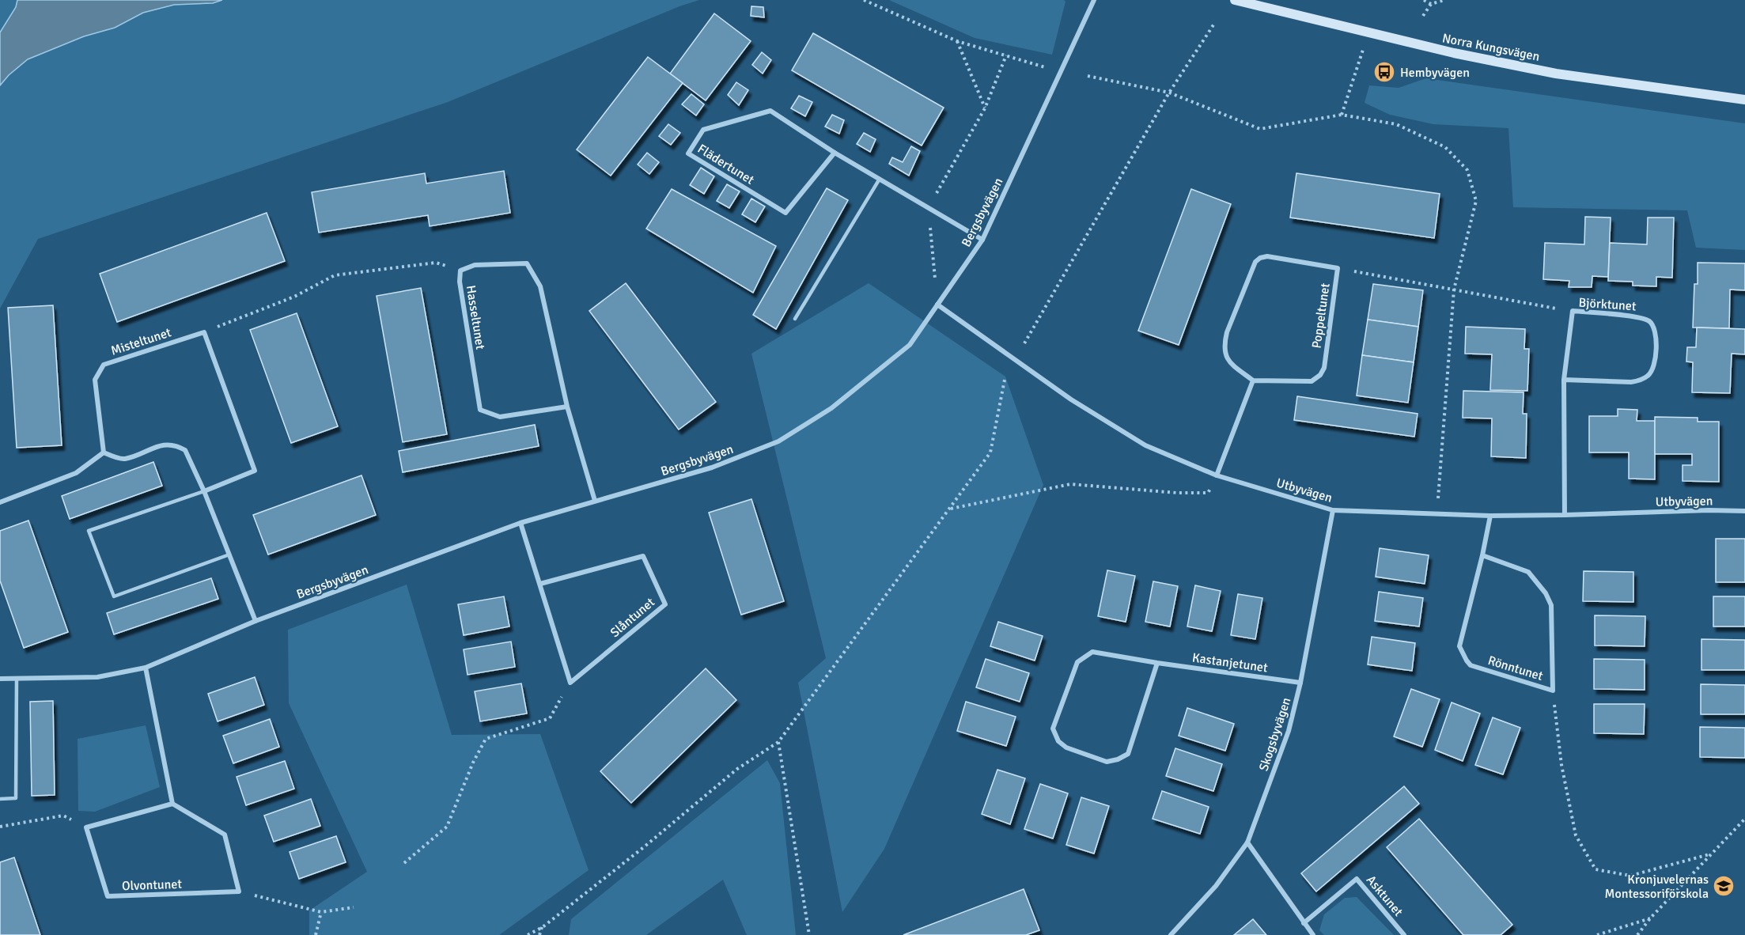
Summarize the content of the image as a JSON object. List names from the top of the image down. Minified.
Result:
{"streets":{"main road":["Norra Kungsvägen"],"street":["Flädertunet","Bergsbyvägen","Björktunet","Poppeltunet","Hasseltunet","Misteltunet","Utbyvägen","Slåntunet","Kastanjetunet","Rönntunet","Skogsbyvägen","Olvontunet","Asktunet"]},"crossings":[["Flädertunet","Bergsbyvägen"],["Bergsbyvägen","Hasseltunet"],["Bergsbyvägen","Utbyvägen"],["Björktunet","Utbyvägen"],["Utbyvägen","Rönntunet"],["Utbyvägen","Skogsbyvägen"],["Kastanjetunet","Skogsbyvägen"]],"places":{"bus stop":["Hembyvägen"],"school or university":["Kronjuvelernas Montessoriförskola"]}}
